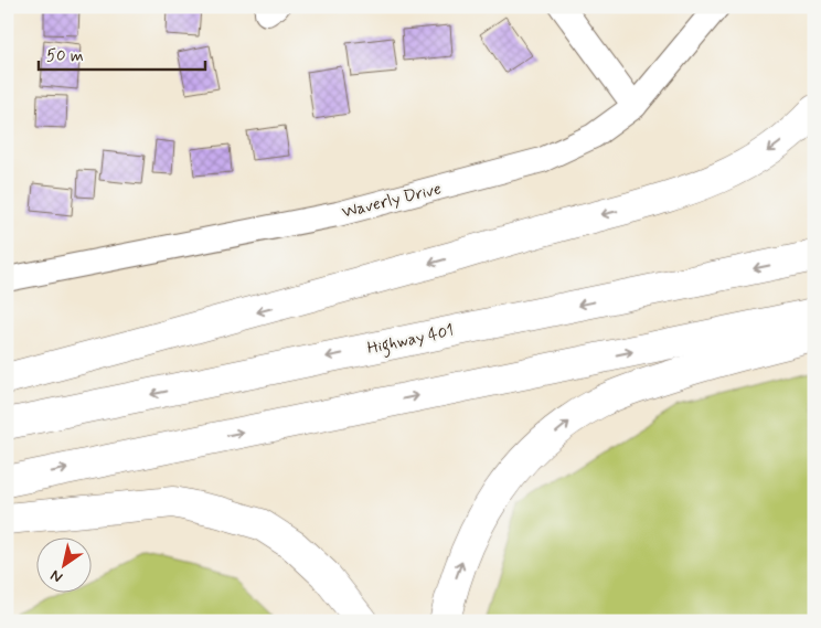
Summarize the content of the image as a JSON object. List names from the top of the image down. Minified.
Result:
{"streets":{"highway":["Highway 401"],"street":["Waverly Drive"]},"scale_bar":"50 m","north":"bottom left"}
